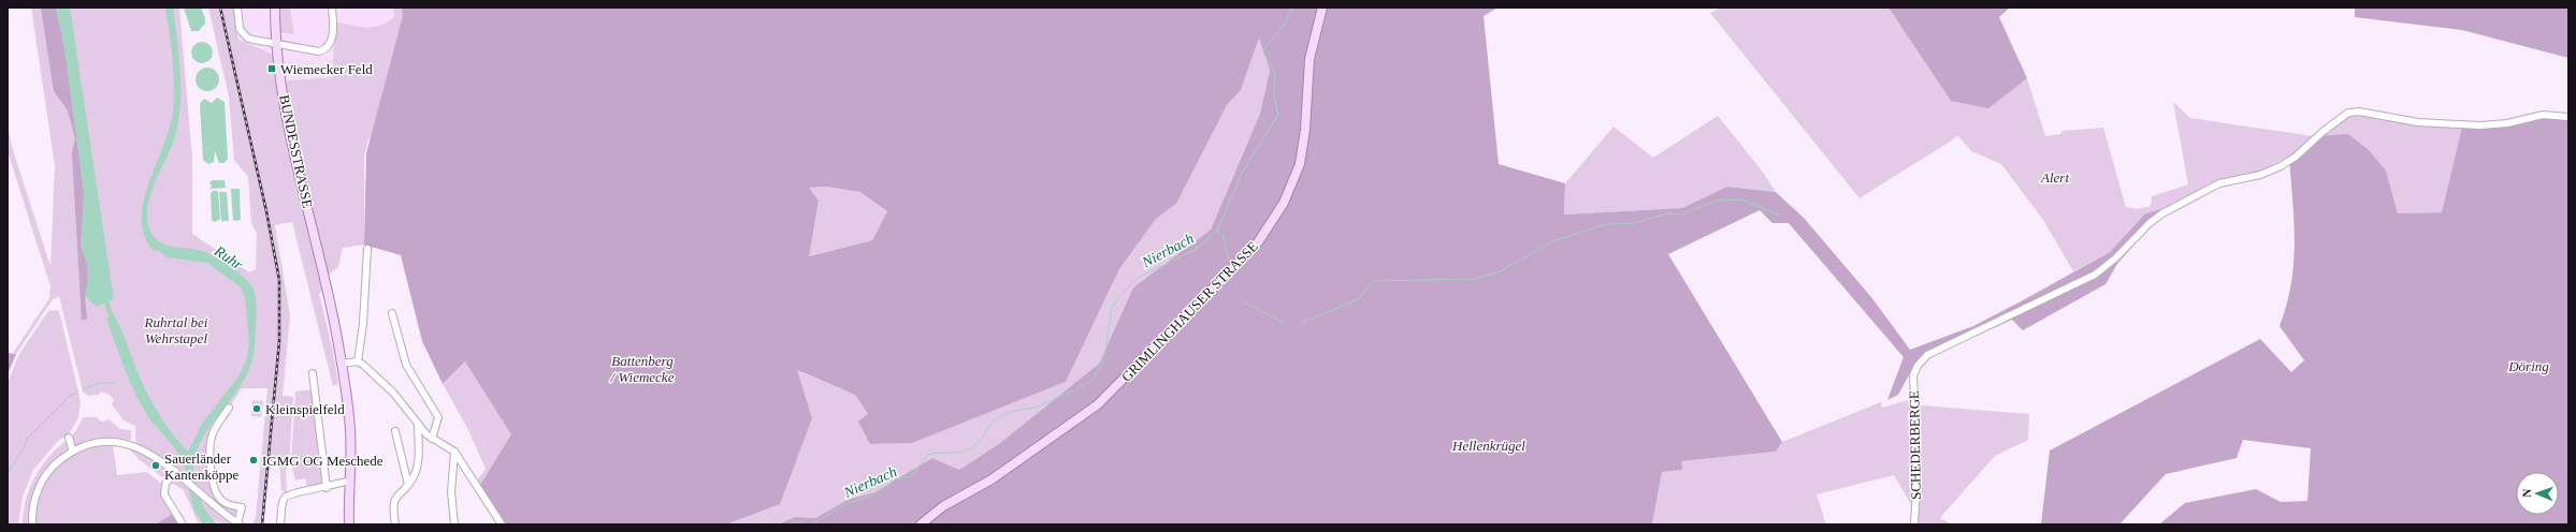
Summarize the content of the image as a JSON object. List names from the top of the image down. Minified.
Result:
{"streets":{"main road":["BUNDESSTRASSE","GRIMLINGHAUSER STRASSE"],"street":["SCHEDERBERGE"]},"water":["Nierbach","Ruhr"],"parks":["Alert","Ruhrtal bei Wehrstapel","Battenberg / Wiemecke","Döring","Hellenkrügel"],"places":{"transit":["Wiemecker Feld"],"other":["Kleinspielfeld","IGMG OG Meschede","Sauerländer Kantenköppe"]},"north":"left"}
